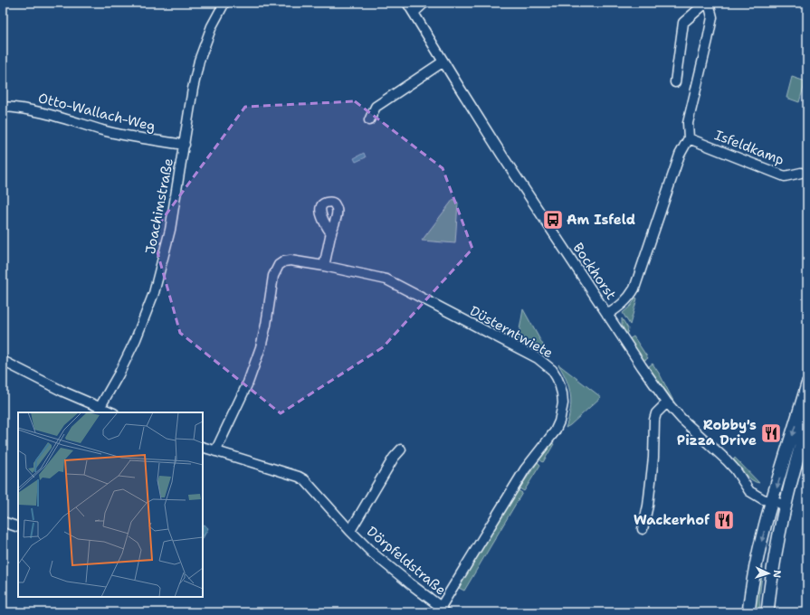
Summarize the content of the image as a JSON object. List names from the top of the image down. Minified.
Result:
{"streets":{"street":["Otto-Wallach-Weg","Isfeldkamp","Joachimstraße","Bockhorst","Düsterntwiete","Dörpfeldstraße"]},"crossings":[["Otto-Wallach-Weg","Joachimstraße"],["Düsterntwiete","Dörpfeldstraße"]],"places":{"bus stop":["Am Isfeld"],"restaurant":["Robby's Pizza Drive","Wackerhof"]},"north":"right"}
